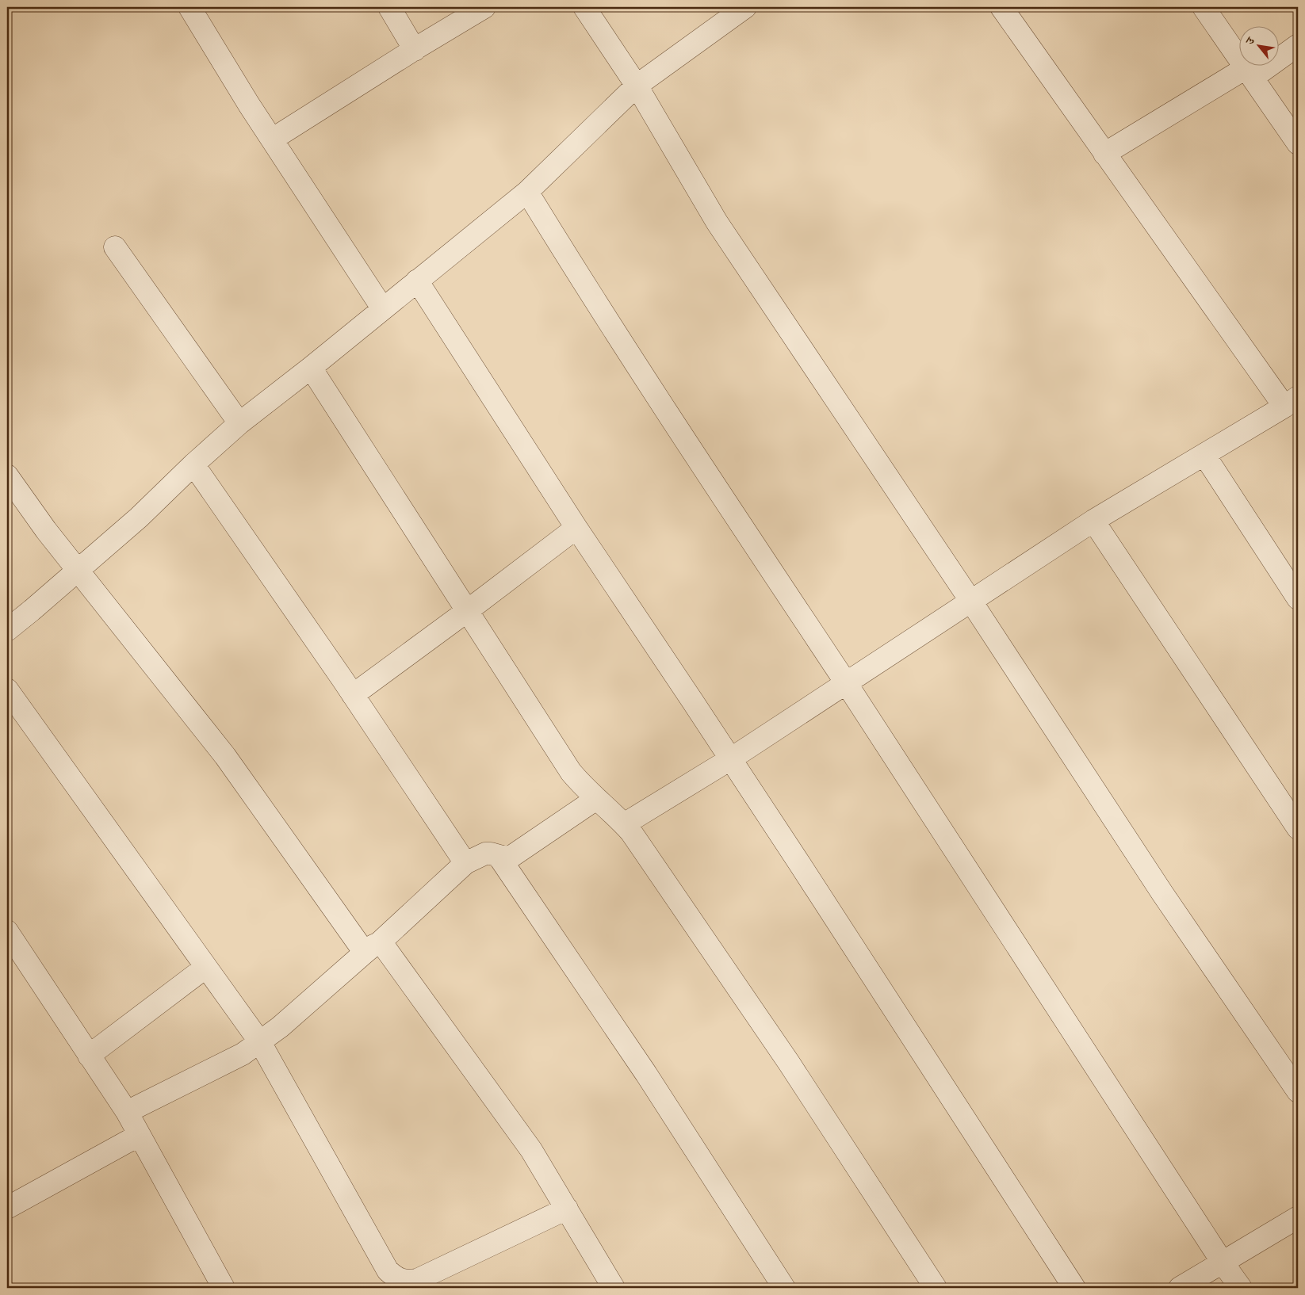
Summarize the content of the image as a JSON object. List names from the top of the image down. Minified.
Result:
{"north":"top left"}
